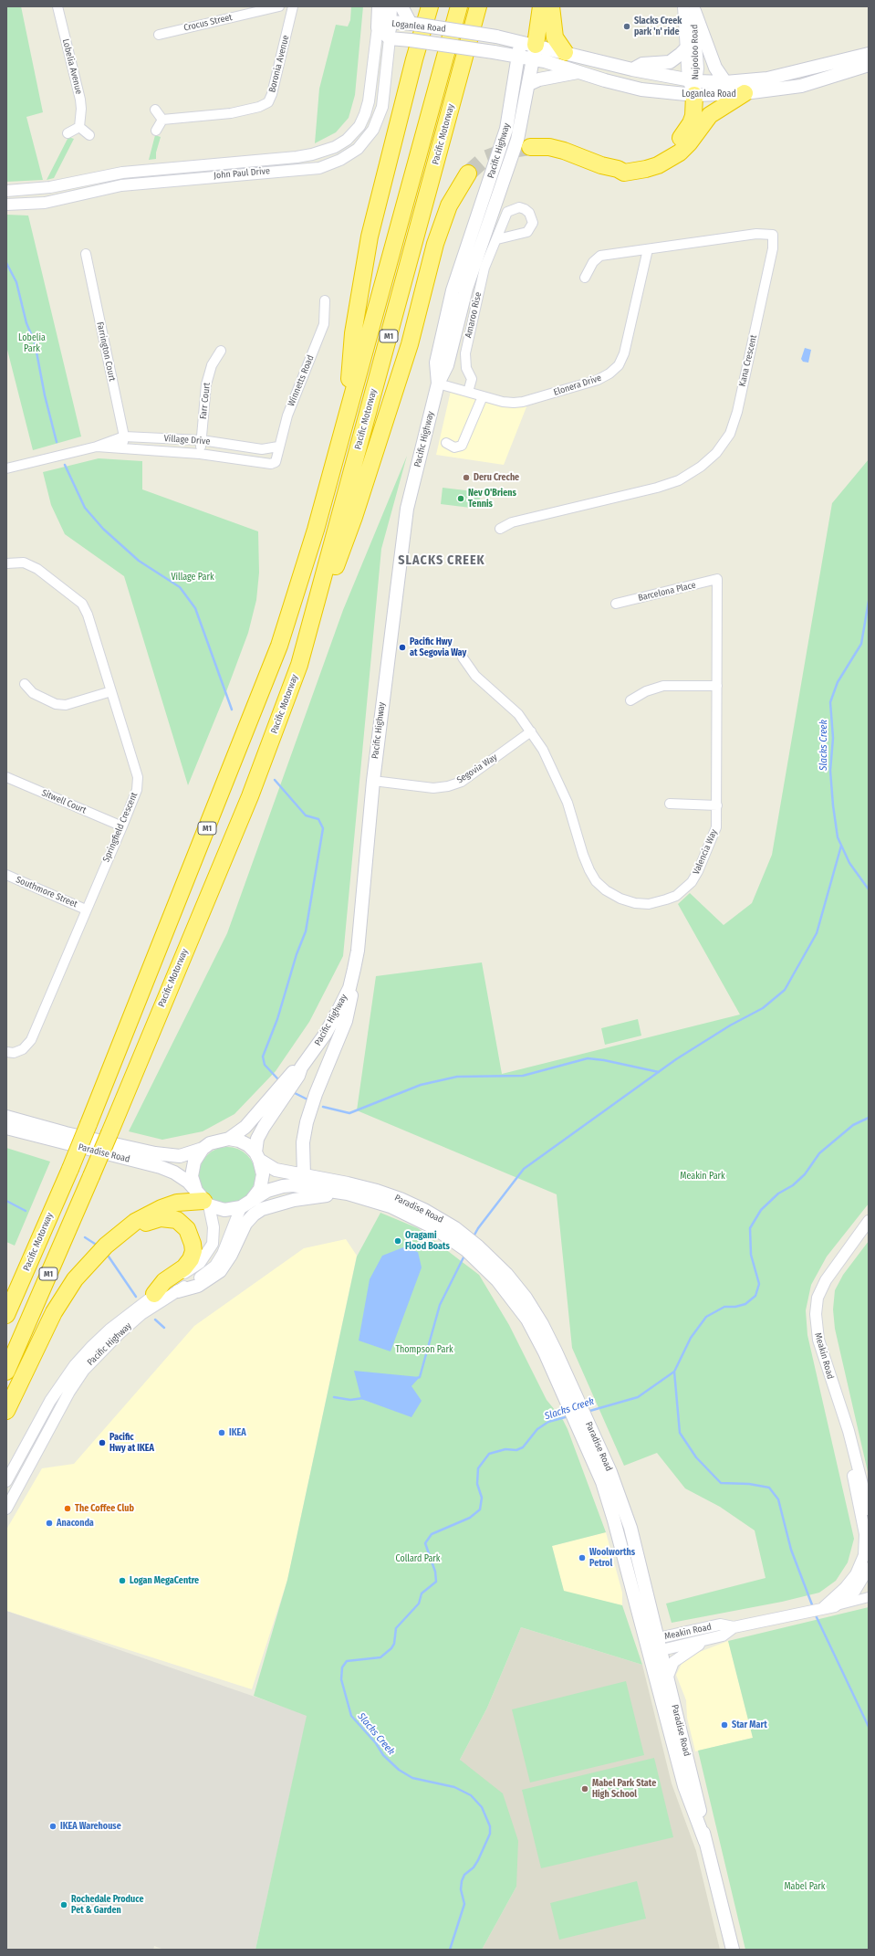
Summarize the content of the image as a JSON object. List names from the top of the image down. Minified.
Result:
{"streets":{"highway":["Pacific Motorway","M1"],"main road":["Loganlea Road","Pacific Highway","Paradise Road"],"street":["Crocus Street","Nujooloo Road","Boronia Avenue","Lobelia Avenue","John Paul Drive","Amaroo Rise","Farrington Court","Kana Crescent","Winnetts Road","Elonera Drive","Farr Court","Village Drive","Barcelona Place","Segovia Way","Sitwell Court","Springfield Crescent","Valencia Way","Southmore Street","Meakin Road"]},"crossings":[["Loganlea Road","Nujooloo Road"],["Loganlea Road","Pacific Highway"],["Loganlea Road","John Paul Drive"],["Pacific Highway","Elonera Drive"],["Pacific Highway","Segovia Way"],["Pacific Highway","Paradise Road"],["Amaroo Rise","Elonera Drive"],["Farrington Court","Village Drive"],["Kana Crescent","Elonera Drive"],["Winnetts Road","Village Drive"],["Farr Court","Village Drive"],["Barcelona Place","Valencia Way"],["Segovia Way","Valencia Way"],["Sitwell Court","Springfield Crescent"],["Springfield Crescent","Southmore Street"],["Paradise Road","Meakin Road"]],"districts":["SLACKS CREEK"],"water":["Slacks Creek"],"parks":["Lobelia Park","Village Park","Meakin Park","Thompson Park","Collard Park","Mabel Park"],"places":["Slacks Creek park 'n' ride","Deru Creche","Nev O'Briens Tennis","Pacific Hwy at Segovia Way","Oragami Flood Boats","IKEA","Pacific Hwy at IKEA","The Coffee Club","Anaconda","Woolworths Petrol","Logan MegaCentre","Star Mart","Mabel Park State High School","IKEA Warehouse","Rochedale Produce Pet & Garden"]}
